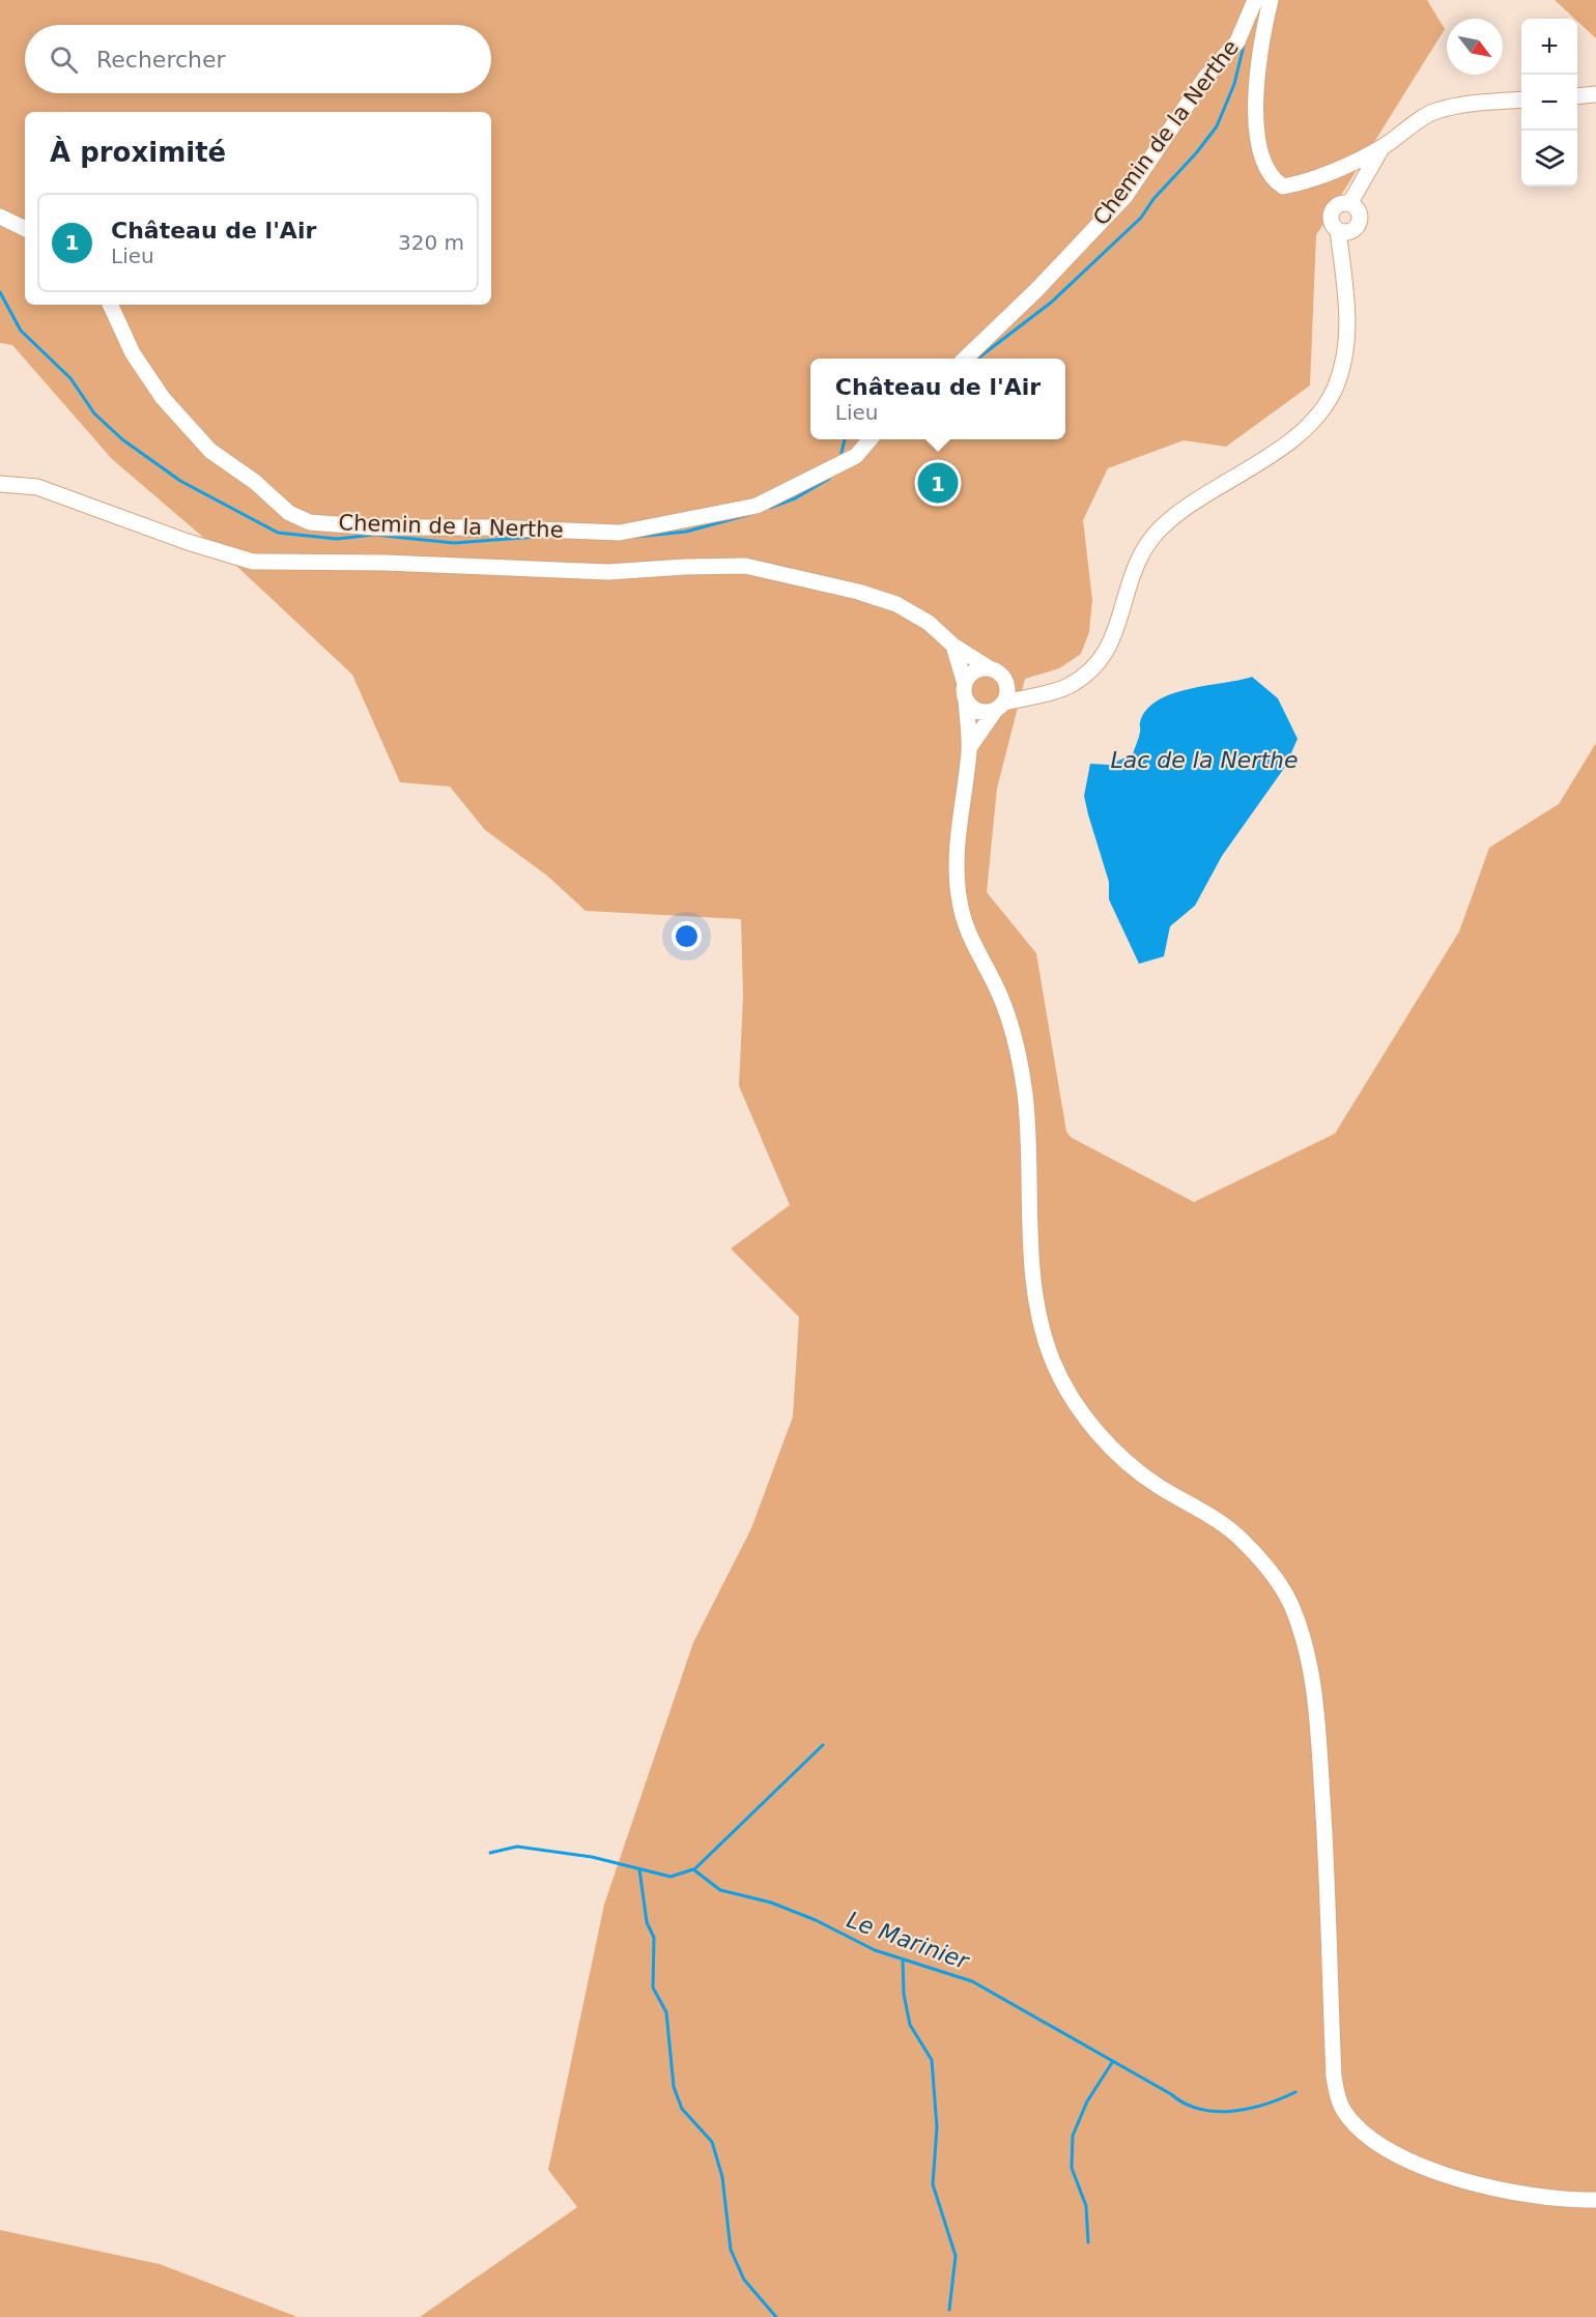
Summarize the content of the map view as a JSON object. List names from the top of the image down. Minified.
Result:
{"streets":{"street":["Chemin de la Nerthe"]},"water":["Lac de la Nerthe","Le Marinier"],"north":"bottom right","page":{"map_buttons":["+","−"],"search":"Rechercher","heading":"À proximité","list":[{"mark":"1","name":"Château de l'Air","note":"Lieu","value":"320 m"}],"popup":["Château de l'Air","Lieu"],"pins":"1"}}
